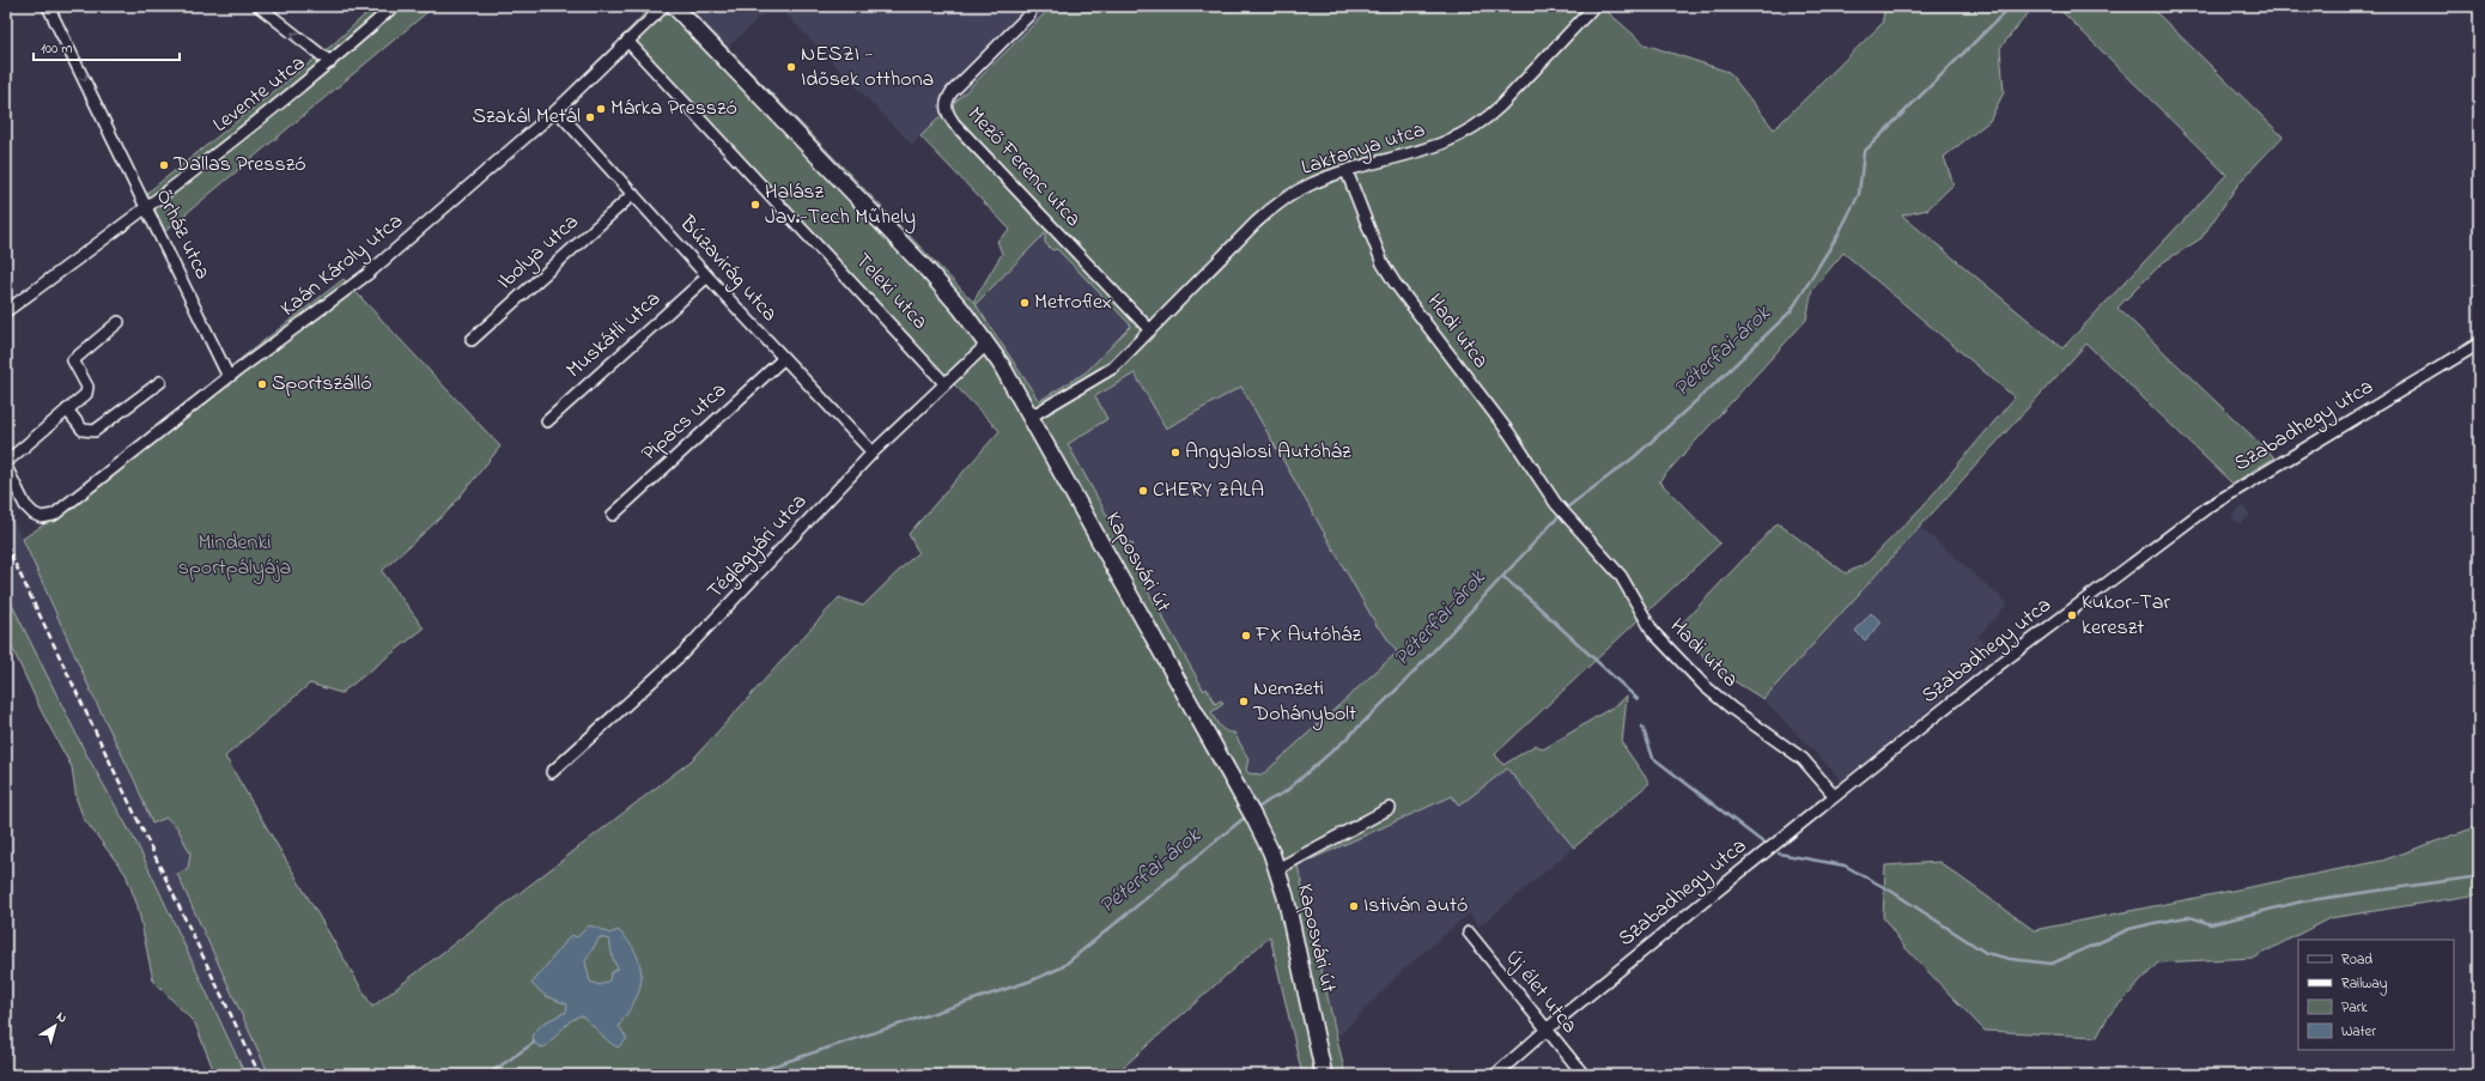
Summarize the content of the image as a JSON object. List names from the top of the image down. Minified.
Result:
{"streets":{"main road":["Teleki utca","Kaposvári út"],"street":["Levente utca","Laktanya utca","Mező Ferenc utca","Őrház utca","Ibolya utca","Kaán Károly utca","Búzavirág utca","Hadi utca","Muskátli utca","Pipacs utca","Szabadhegy utca","Téglagyári utca","Új élet utca"]},"crossings":[["Levente utca","Őrház utca"],["Laktanya utca","Mező Ferenc utca"],["Laktanya utca","Hadi utca"],["Laktanya utca","Kaposvári út"],["Őrház utca","Kaán Károly utca"],["Ibolya utca","Búzavirág utca"],["Kaán Károly utca","Búzavirág utca"],["Kaán Károly utca","Teleki utca"],["Búzavirág utca","Muskátli utca"],["Búzavirág utca","Pipacs utca"],["Búzavirág utca","Téglagyári utca"],["Teleki utca","Téglagyári utca"],["Teleki utca","Kaposvári út"],["Hadi utca","Szabadhegy utca"],["Szabadhegy utca","Új élet utca"],["Téglagyári utca","Kaposvári út"]],"one_way":["Őrház utca"],"water":["Péterfai-árok"],"parks":["Mindenki sportpályája"],"places":["NESZI - Idősek otthona","Márka Presszó","Szakál Metál","Dallas Presszó","Halász Jav.-Tech Műhely","Metroflex","Sportszálló","Angyalosi Autóház","CHERY ZALA","Kukor-Tar kereszt","FX Autóház","Nemzeti Dohánybolt","Istiván autó"],"legend":["Road","Railway","Park","Water"],"scale_bar":"100 m","north":"top right"}
